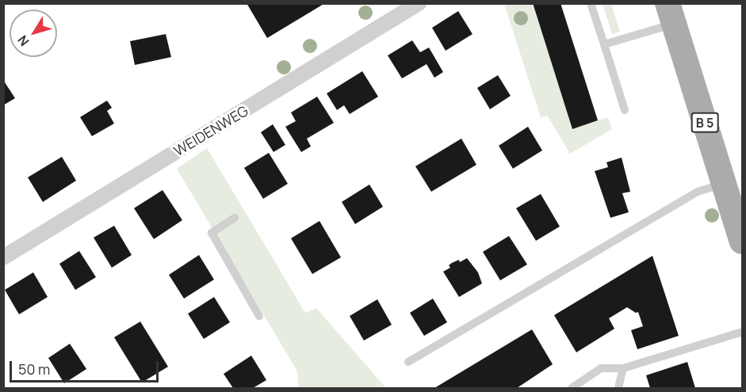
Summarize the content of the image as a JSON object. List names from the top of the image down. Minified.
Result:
{"streets":{"main road":["B 5"],"street":["WEIDENWEG"]},"scale_bar":"50 m","north":"bottom left"}
